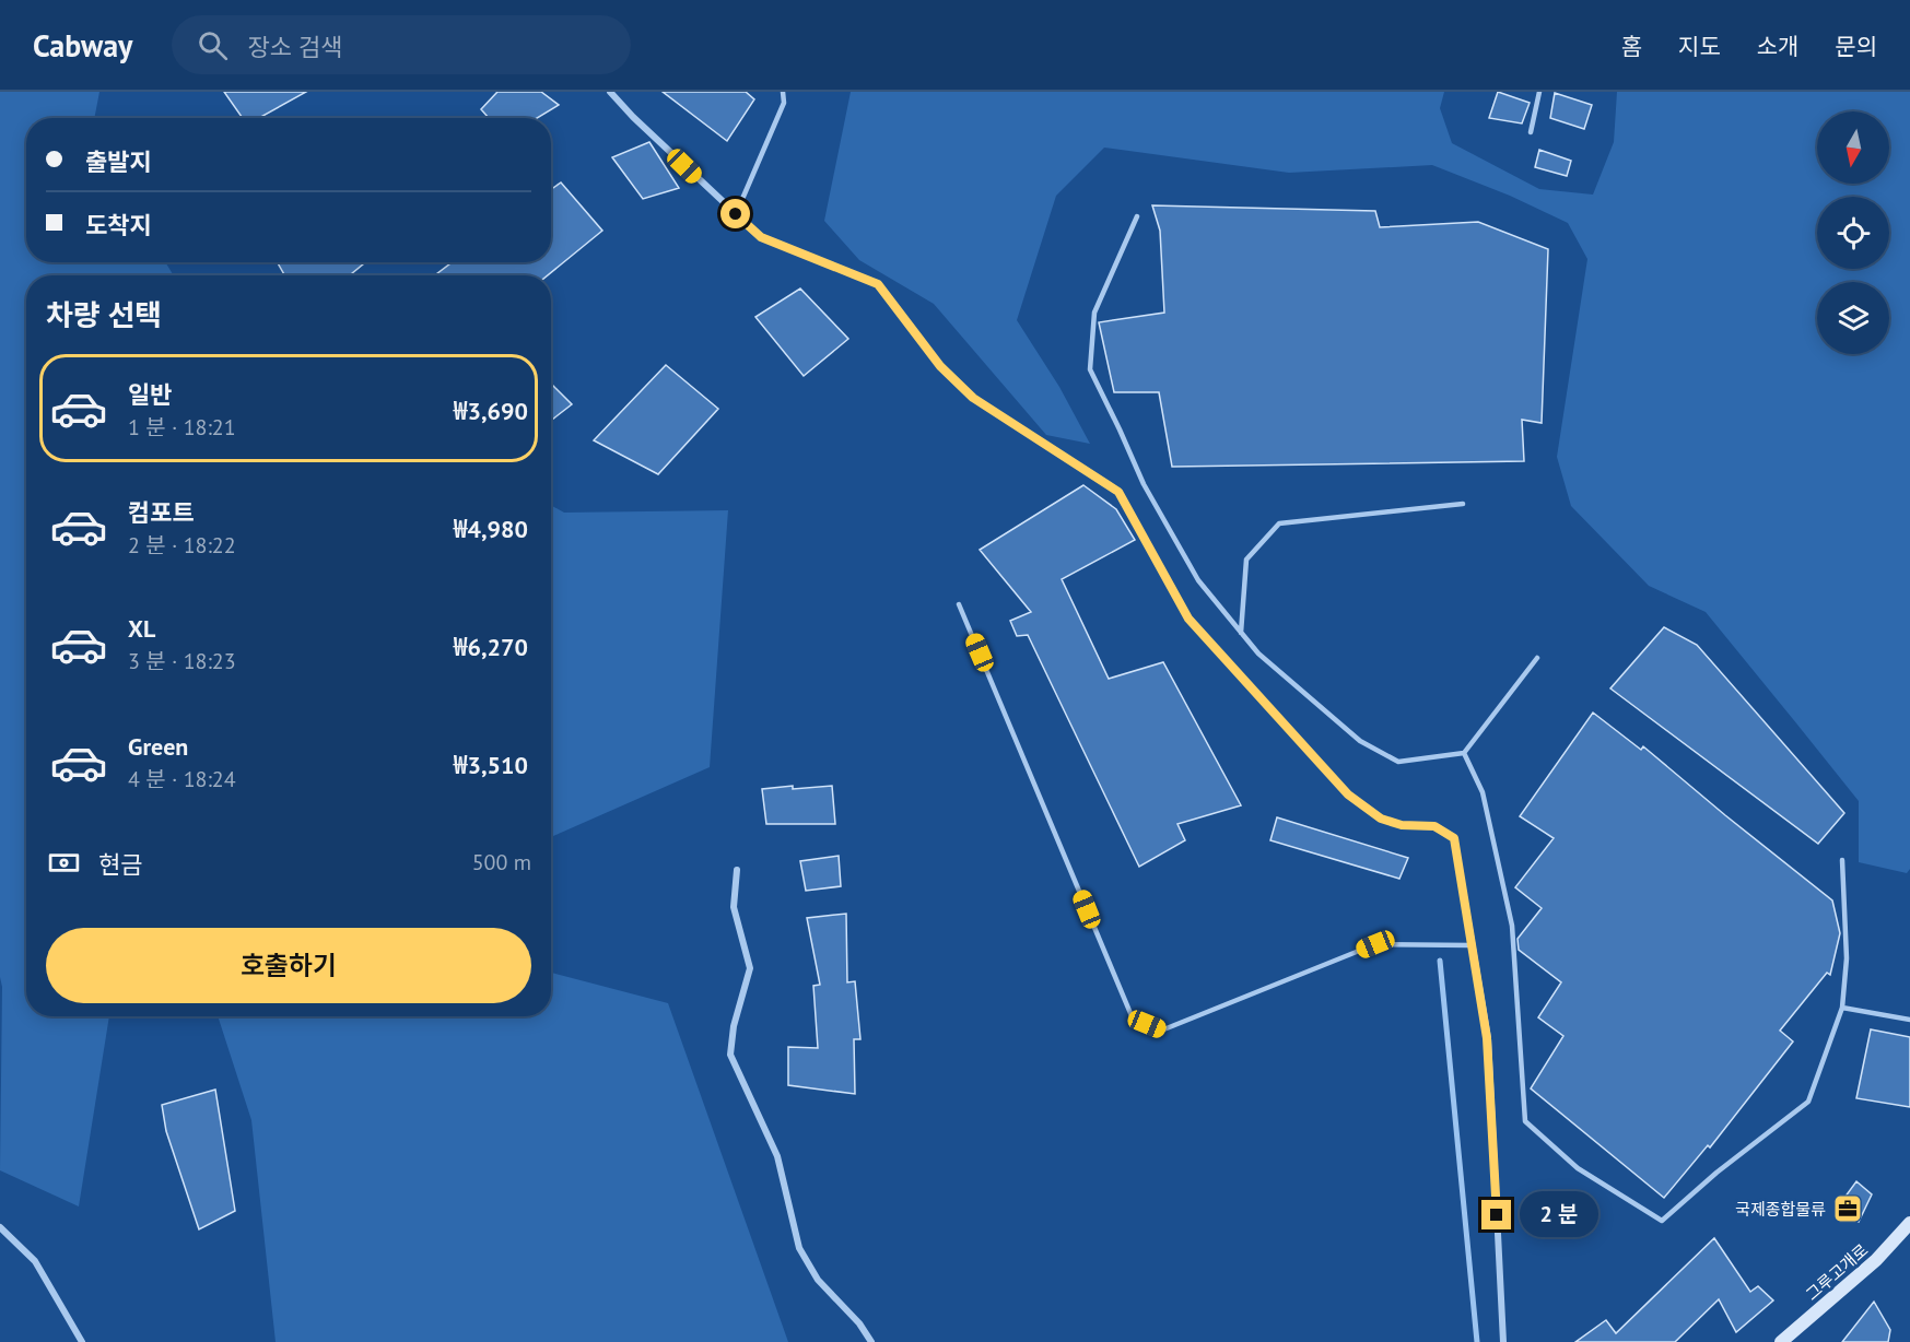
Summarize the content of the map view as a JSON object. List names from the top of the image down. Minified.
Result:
{"streets":{"street":["그루고개로"]},"places":{"office":["국제종합물류"]},"north":"bottom","page":{"header":"Cabway","search":"장소 검색","nav":["홈","지도","소개","문의"],"banner":["출발지","도착지"],"heading":"차량 선택","list":[{"name":"일반","note":"1 분 · 18:21","value":"₩3,690"},{"name":"컴포트","note":"2 분 · 18:22","value":"₩4,980"},{"name":"XL","note":"3 분 · 18:23","value":"₩6,270"},{"name":"Green","note":"4 분 · 18:24","value":"₩3,510"}],"pay":["현금","500 m"],"buttons":"호출하기","bubble":"2 분"}}
